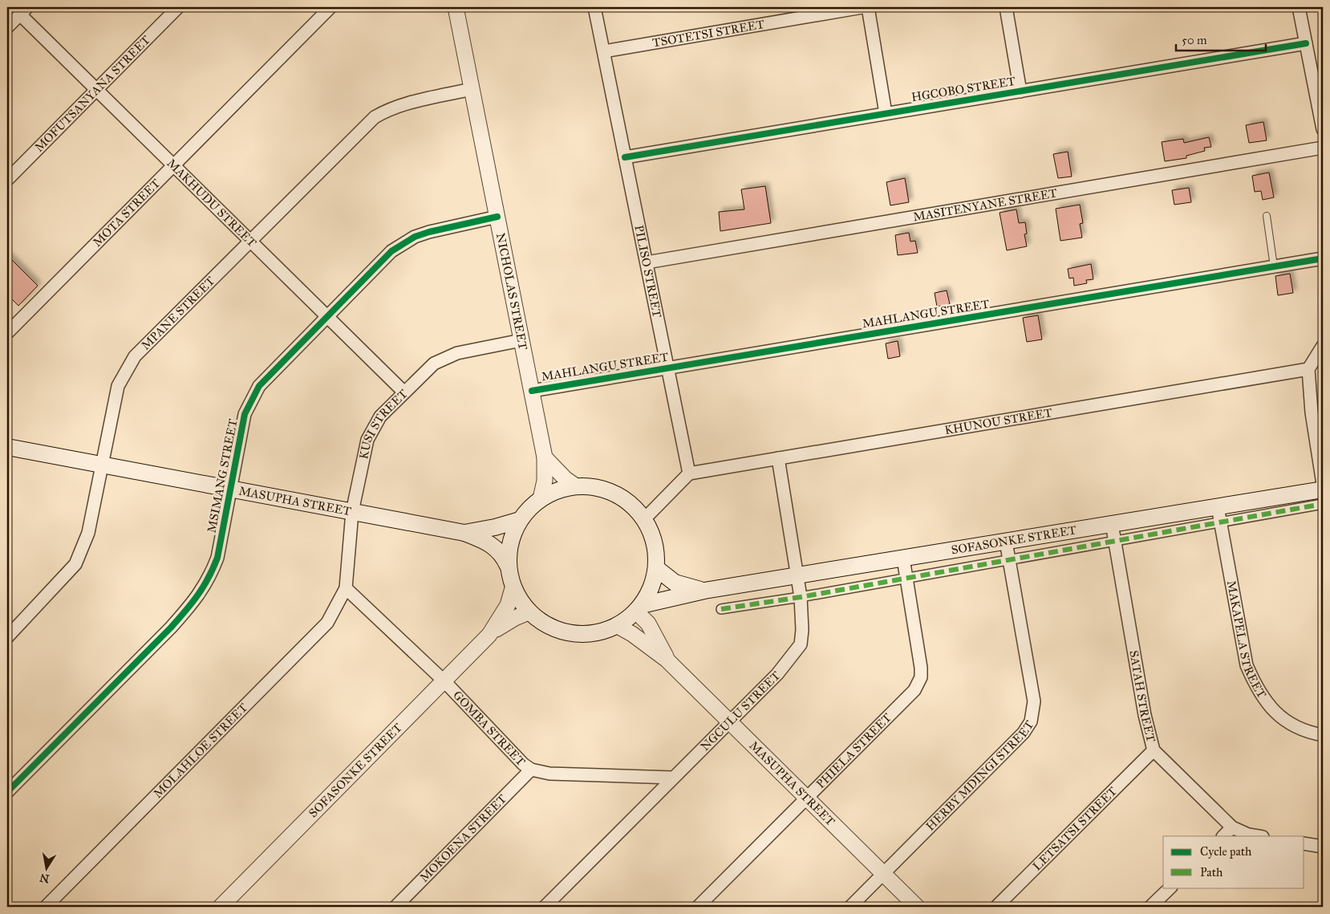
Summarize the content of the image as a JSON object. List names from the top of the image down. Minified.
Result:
{"streets":{"main road":["MASUPHA STREET","SOFASONKE STREET"],"street":["TSOTETSI STREET","HGCOBO STREET","MOFUTSANYANA STREET","MAKHUDU STREET","MASITENYANE STREET","MOTA STREET","PILISO STREET","NICHOLAS STREET","MPANE STREET","MAHLANGU STREET","KHUNOU STREET","KUSI STREET","MSIMANG STREET","MAKAPELA STREET","SATAH STREET","NGCULU STREET","GOMBA STREET","PHIELA STREET","MOLAHLOE STREET","HERBY MDINGI STREET","LETSATSI STREET","MOKOENA STREET"]},"crossings":[["TSOTETSI STREET","PILISO STREET"],["HGCOBO STREET","PILISO STREET"],["MOFUTSANYANA STREET","MAKHUDU STREET"],["MAKHUDU STREET","MOTA STREET"],["MAKHUDU STREET","MPANE STREET"],["MAKHUDU STREET","KUSI STREET"],["MAKHUDU STREET","MSIMANG STREET"],["MASITENYANE STREET","PILISO STREET"],["PILISO STREET","MAHLANGU STREET"],["PILISO STREET","KHUNOU STREET"],["NICHOLAS STREET","MPANE STREET"],["NICHOLAS STREET","MAHLANGU STREET"],["NICHOLAS STREET","KUSI STREET"],["NICHOLAS STREET","MSIMANG STREET"],["NICHOLAS STREET","SOFASONKE STREET"],["MPANE STREET","MASUPHA STREET"],["KHUNOU STREET","NGCULU STREET"],["KUSI STREET","MASUPHA STREET"],["KUSI STREET","GOMBA STREET"],["KUSI STREET","MOLAHLOE STREET"],["MSIMANG STREET","MASUPHA STREET"],["MASUPHA STREET","SOFASONKE STREET"],["MASUPHA STREET","NGCULU STREET"],["MASUPHA STREET","PHIELA STREET"],["MASUPHA STREET","HERBY MDINGI STREET"],["SOFASONKE STREET","MAKAPELA STREET"],["SOFASONKE STREET","SATAH STREET"],["SOFASONKE STREET","NGCULU STREET"],["SOFASONKE STREET","GOMBA STREET"],["SOFASONKE STREET","PHIELA STREET"],["SOFASONKE STREET","HERBY MDINGI STREET"],["SATAH STREET","LETSATSI STREET"],["NGCULU STREET","GOMBA STREET"],["GOMBA STREET","MOLAHLOE STREET"],["GOMBA STREET","MOKOENA STREET"]],"legend":["Cycle path","Path"],"scale_bar":"50 m","north":"bottom"}
